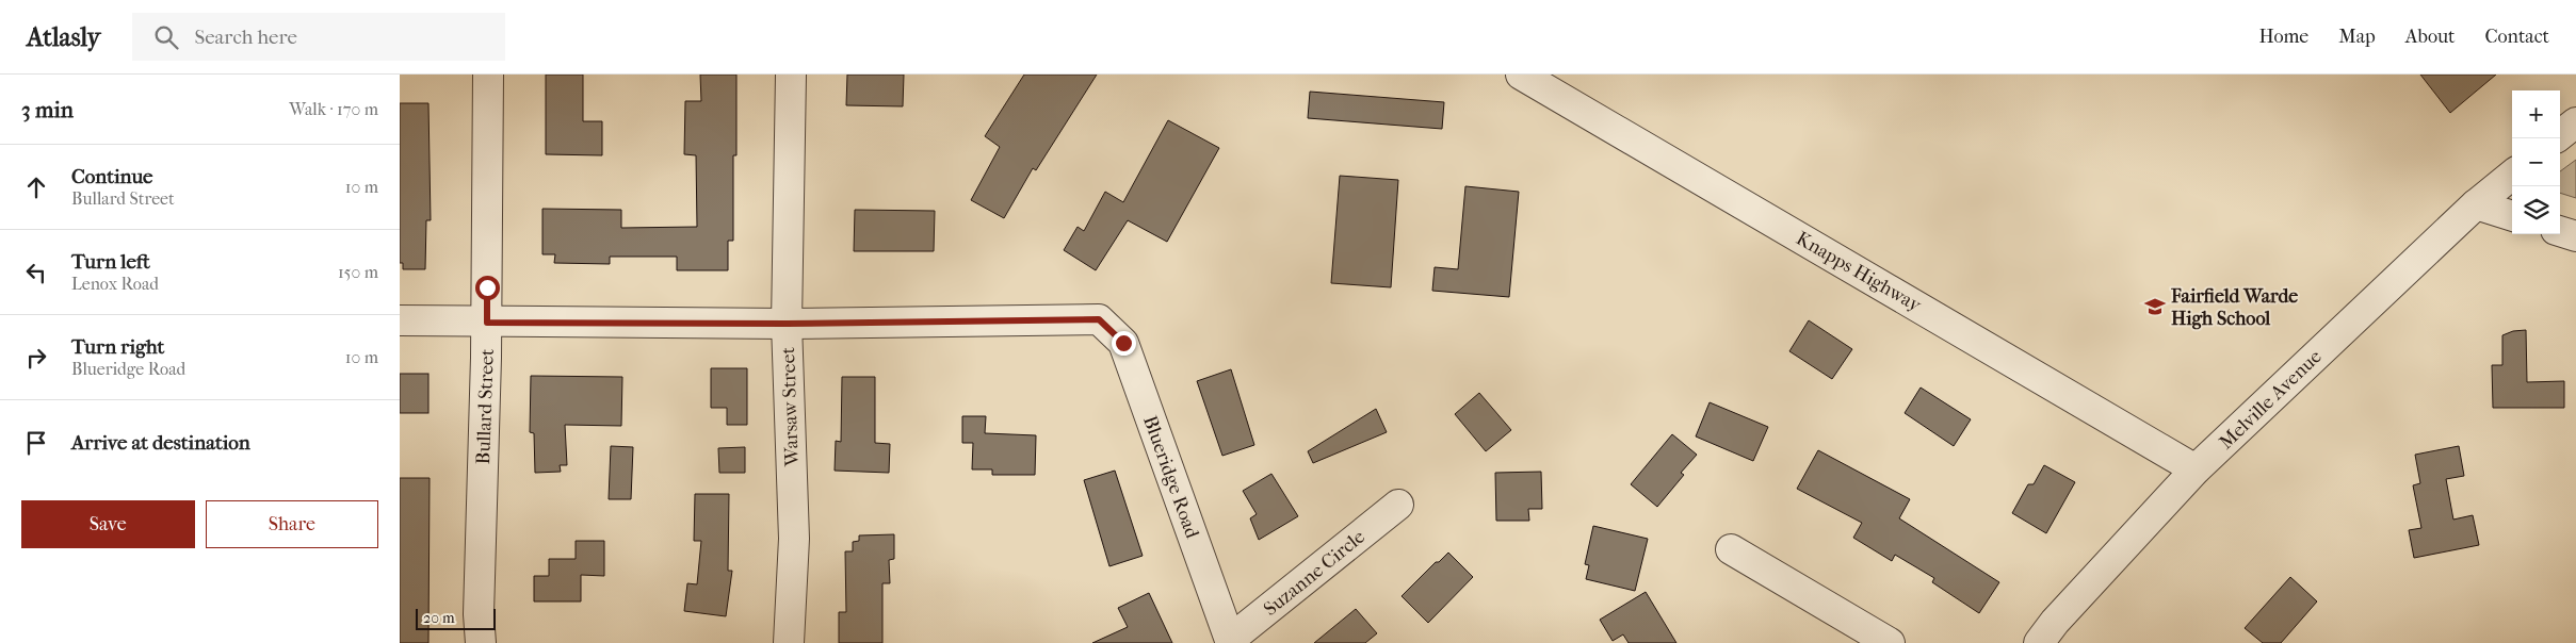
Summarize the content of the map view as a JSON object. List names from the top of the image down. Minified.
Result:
{"streets":{"street":["Knapps Highway","Melville Avenue","Bullard Street","Warsaw Street","Blueridge Road","Suzanne Circle"]},"crossings":[["Knapps Highway","Melville Avenue"],["Warsaw Street","Blueridge Road"],["Blueridge Road","Suzanne Circle"]],"places":{"school or university":["Fairfield Warde High School"]},"scale_bar":"20 m","page":{"header":"Atlasly","search":"Search here","nav":["Home","Map","About","Contact"],"heading":["3 min","Walk · 170 m"],"map_buttons":["+","−"],"list":[["Continue","Bullard Street","10 m"],["Turn left","Lenox Road","150 m"],["Turn right","Blueridge Road","10 m"],"Arrive at destination"],"buttons":["Save","Share"],"scale":"20 m"}}
